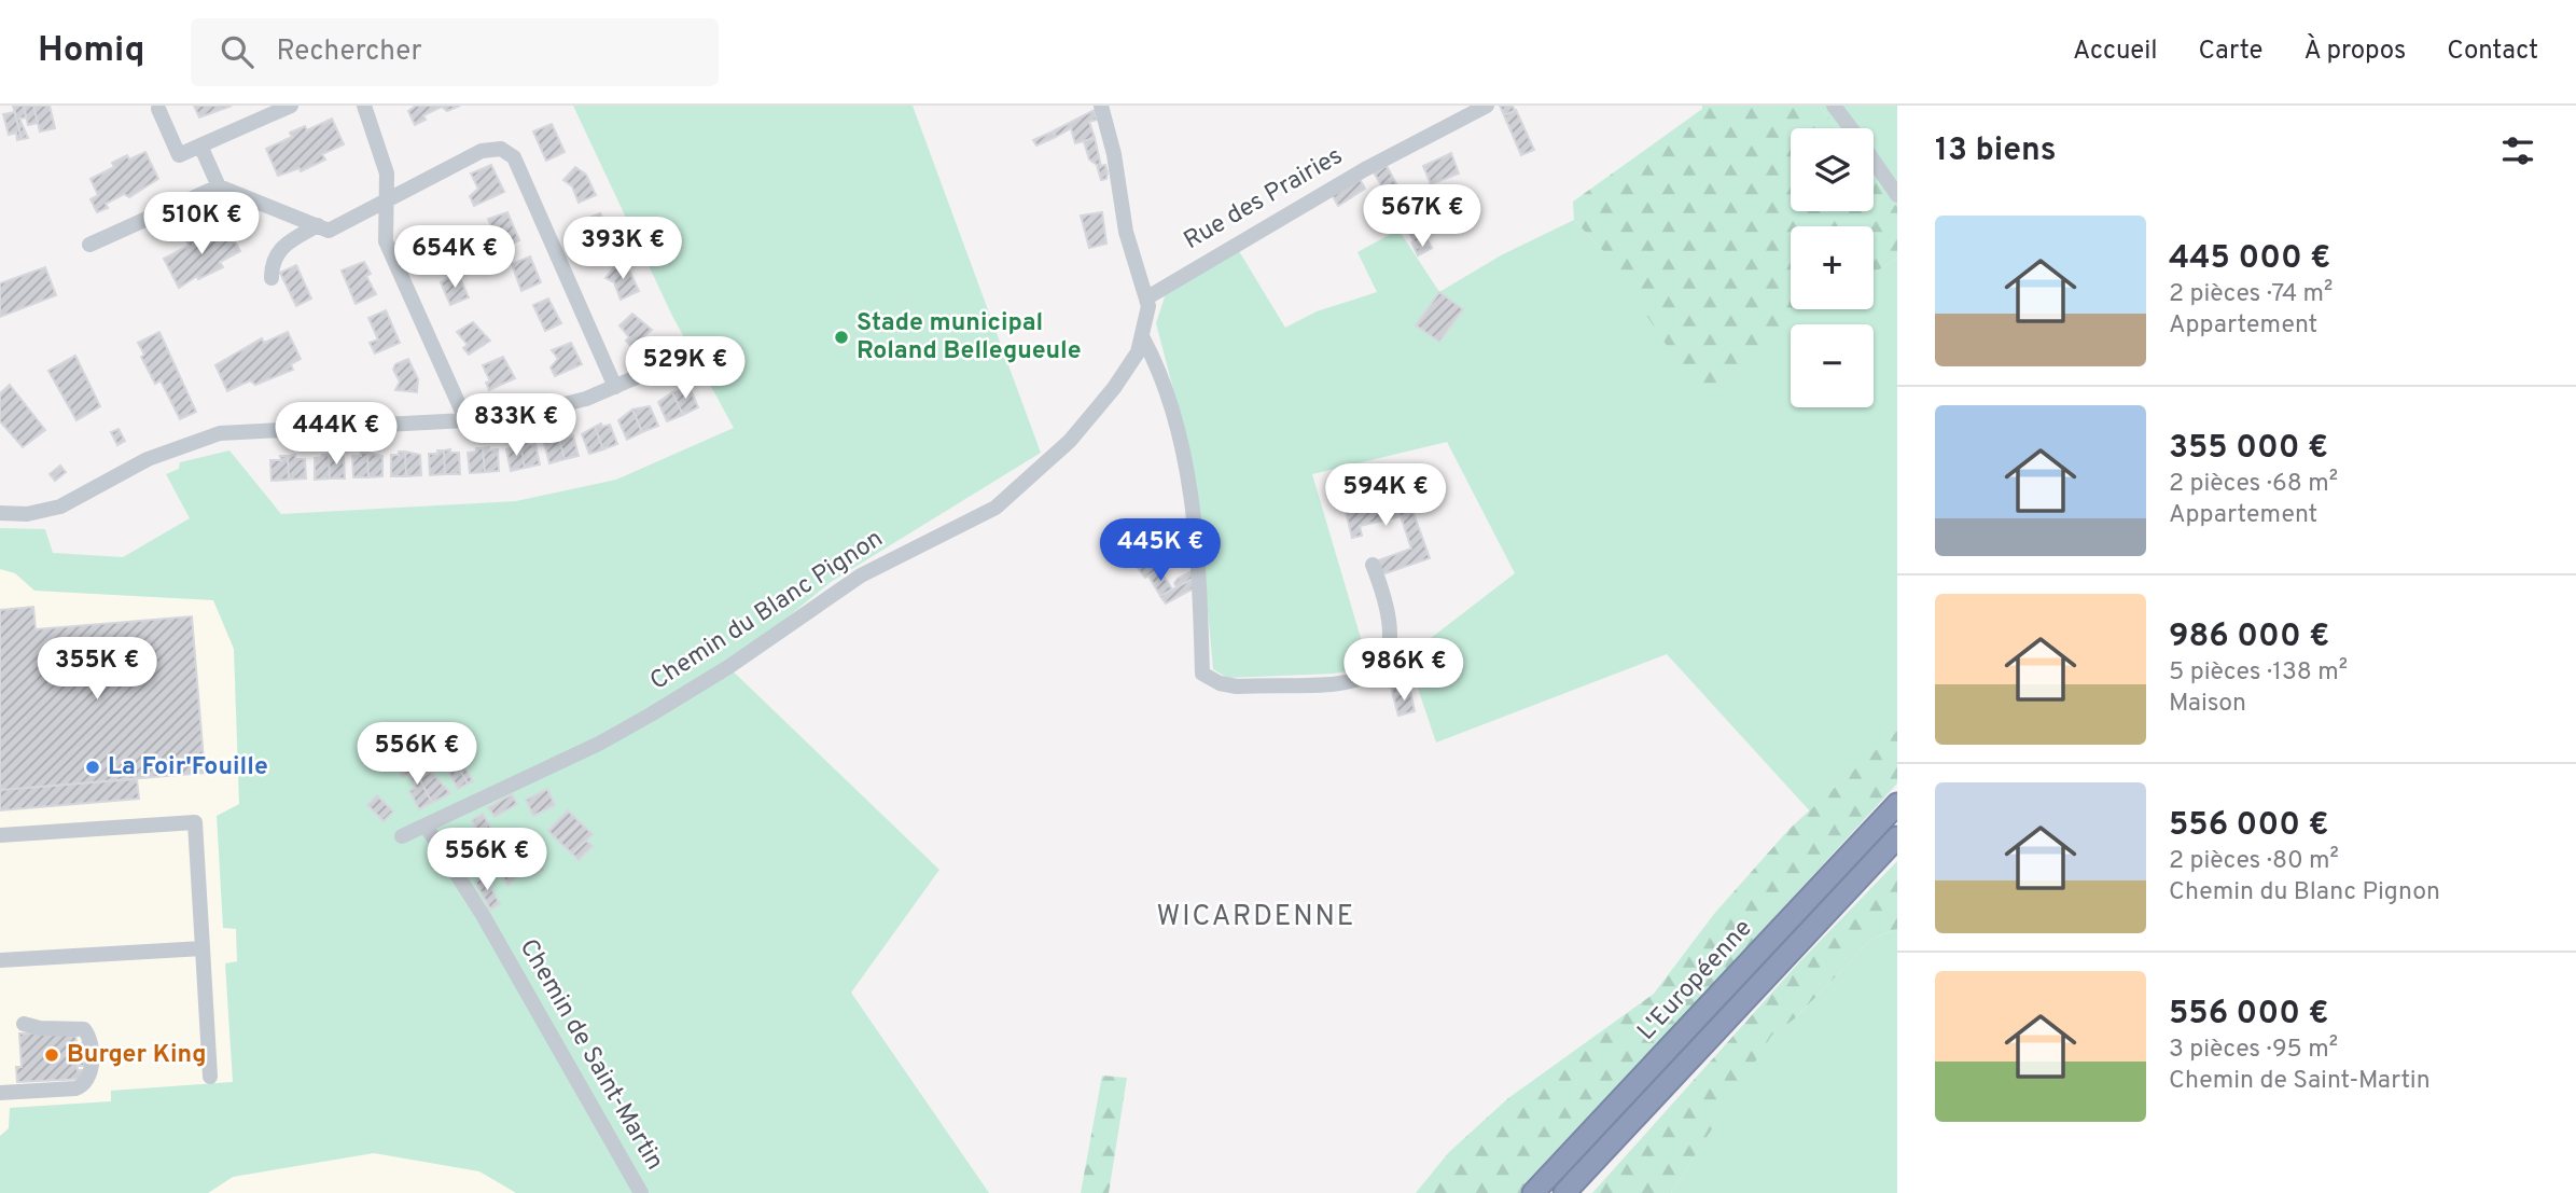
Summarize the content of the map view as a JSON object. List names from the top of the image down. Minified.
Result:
{"streets":{"highway":["L'Européenne"],"street":["Rue des Prairies","Chemin du Blanc Pignon","Chemin de Saint-Martin"]},"crossings":[["Chemin du Blanc Pignon","Chemin de Saint-Martin"]],"districts":["WICARDENNE"],"places":["Stade municipal Roland Bellegueule","La Foir'Fouille","Burger King"],"page":{"header":"Homiq","search":"Rechercher","nav":["Accueil","Carte","À propos","Contact"],"heading":"13 biens","map_buttons":["+","−"],"price":["567K €","510K €","393K €","654K €","529K €","833K €","444K €","594K €","445K €","355K €","986K €","556K €","556K €"],"list":[{"name":"445 000 €","note":"2 pièces · 74 m² · Appartement"},{"name":"355 000 €","note":"2 pièces · 68 m² · Appartement"},{"name":"986 000 €","note":"5 pièces · 138 m² · Maison"},{"name":"556 000 €","note":"2 pièces · 80 m² · Chemin du Blanc Pignon"},{"name":"556 000 €","note":"3 pièces · 95 m² · Chemin de Saint-Martin"}]}}
